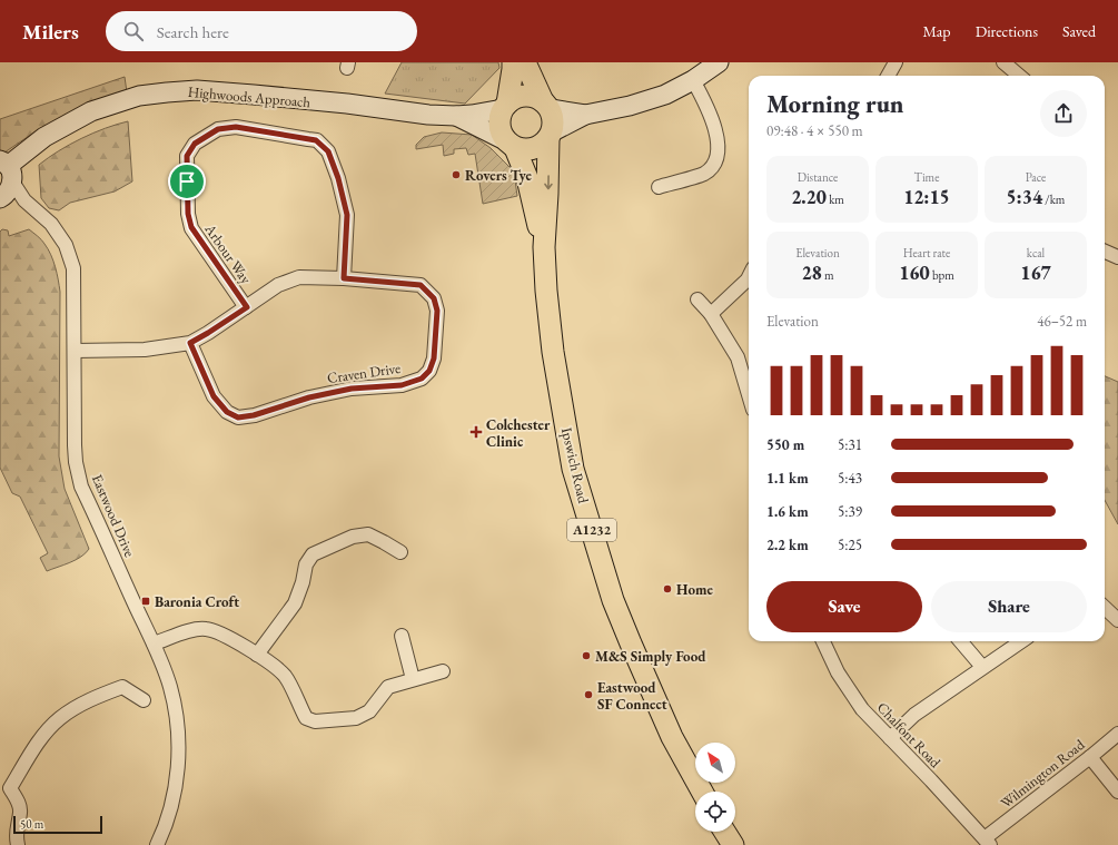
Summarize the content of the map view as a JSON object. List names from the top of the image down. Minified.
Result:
{"streets":{"main road":["Ipswich Road","A1232"],"street":["Highwoods Approach","Arbour Way","Craven Drive","Eastwood Drive","Chalfont Road","Wilmington Road"]},"crossings":[["Highwoods Approach","Ipswich Road"],["Highwoods Approach","Eastwood Drive"],["Highwoods Approach","A1232"],["Arbour Way","Craven Drive"],["Craven Drive","Eastwood Drive"],["Ipswich Road","A1232"],["Chalfont Road","Wilmington Road"]],"places":{"other":["Rovers Tye","Home","M&S Simply Food","Eastwood SF Connect"],"health":["Colchester Clinic"],"transit":["Baronia Croft"]},"scale_bar":"50 m","north":"top left","page":{"header":"Milers","search":"Search here","nav":["Map","Directions","Saved"],"heading":["Morning run","09:48 · 4 × 550 m"],"stats":[["Distance","2.20 km"],["Time","12:15"],["Pace","5:34 /km"],["Elevation","28 m"],["Heart rate","160 bpm"],["kcal","167"]],"chart":["Elevation","46–52 m"],"list":[{"name":"550 m","note":"5:31"},{"name":"1.1 km","note":"5:43"},{"name":"1.6 km","note":"5:39"},{"name":"2.2 km","note":"5:25"}],"buttons":["Save","Share"],"scale":"50 m"}}
